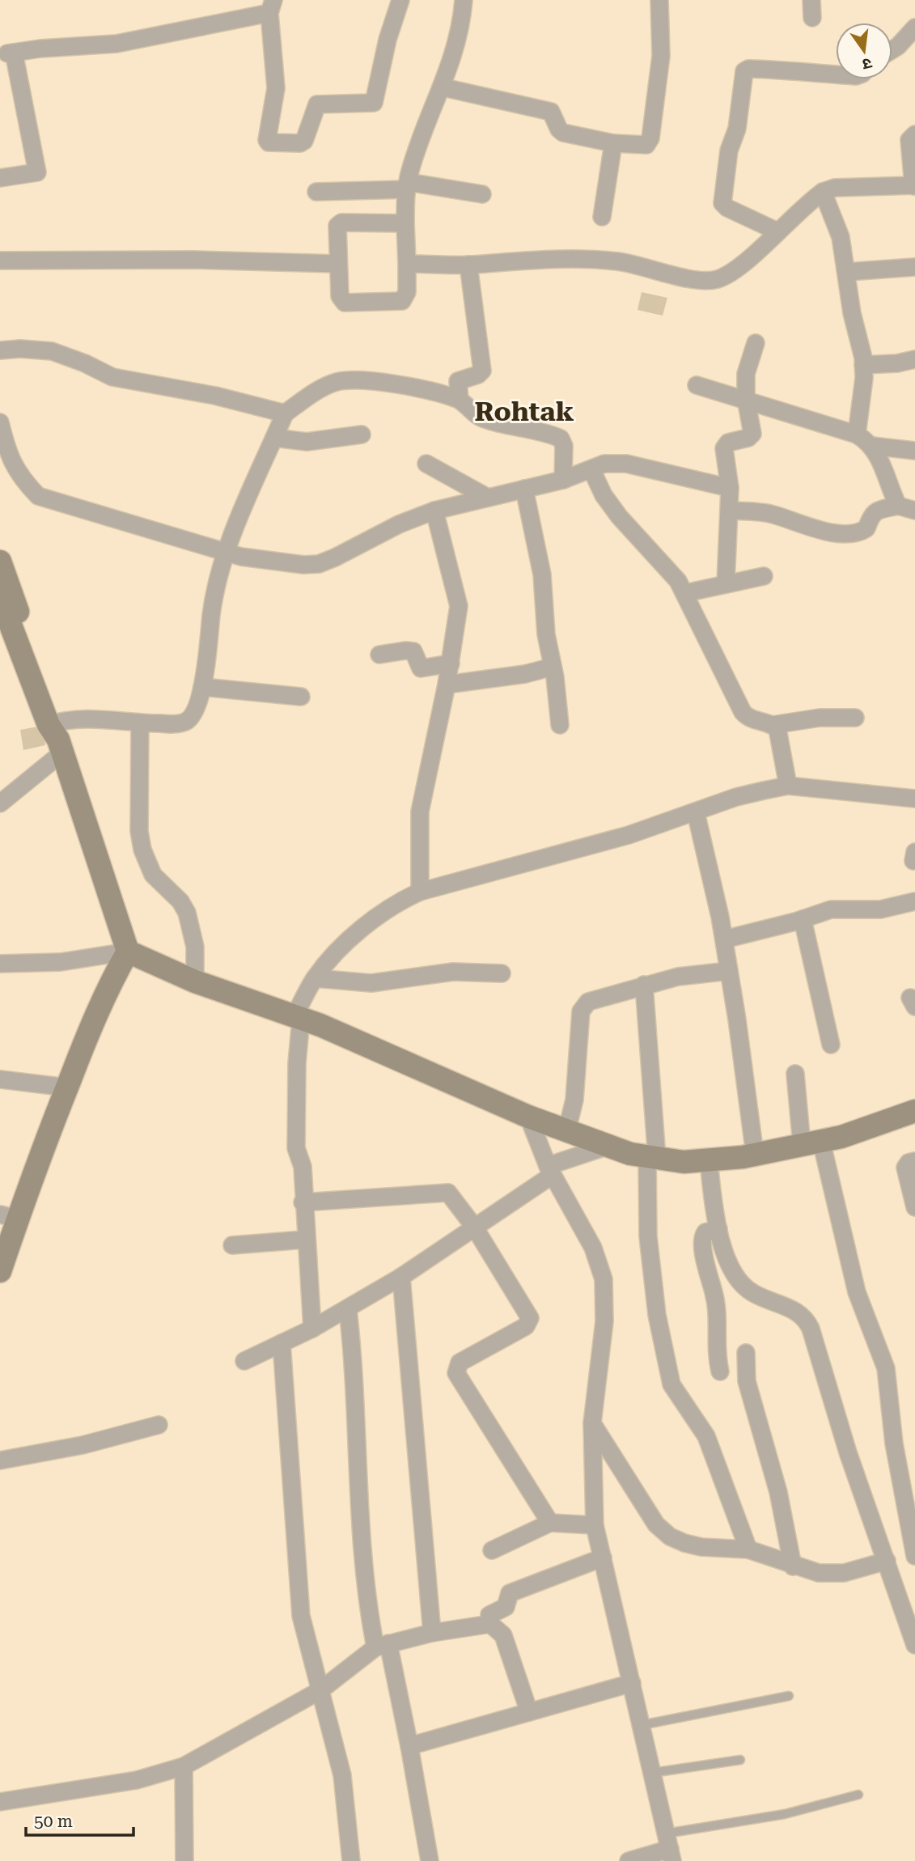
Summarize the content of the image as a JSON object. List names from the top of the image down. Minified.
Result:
{"districts":["Rohtak"],"scale_bar":"50 m","north":"bottom"}
